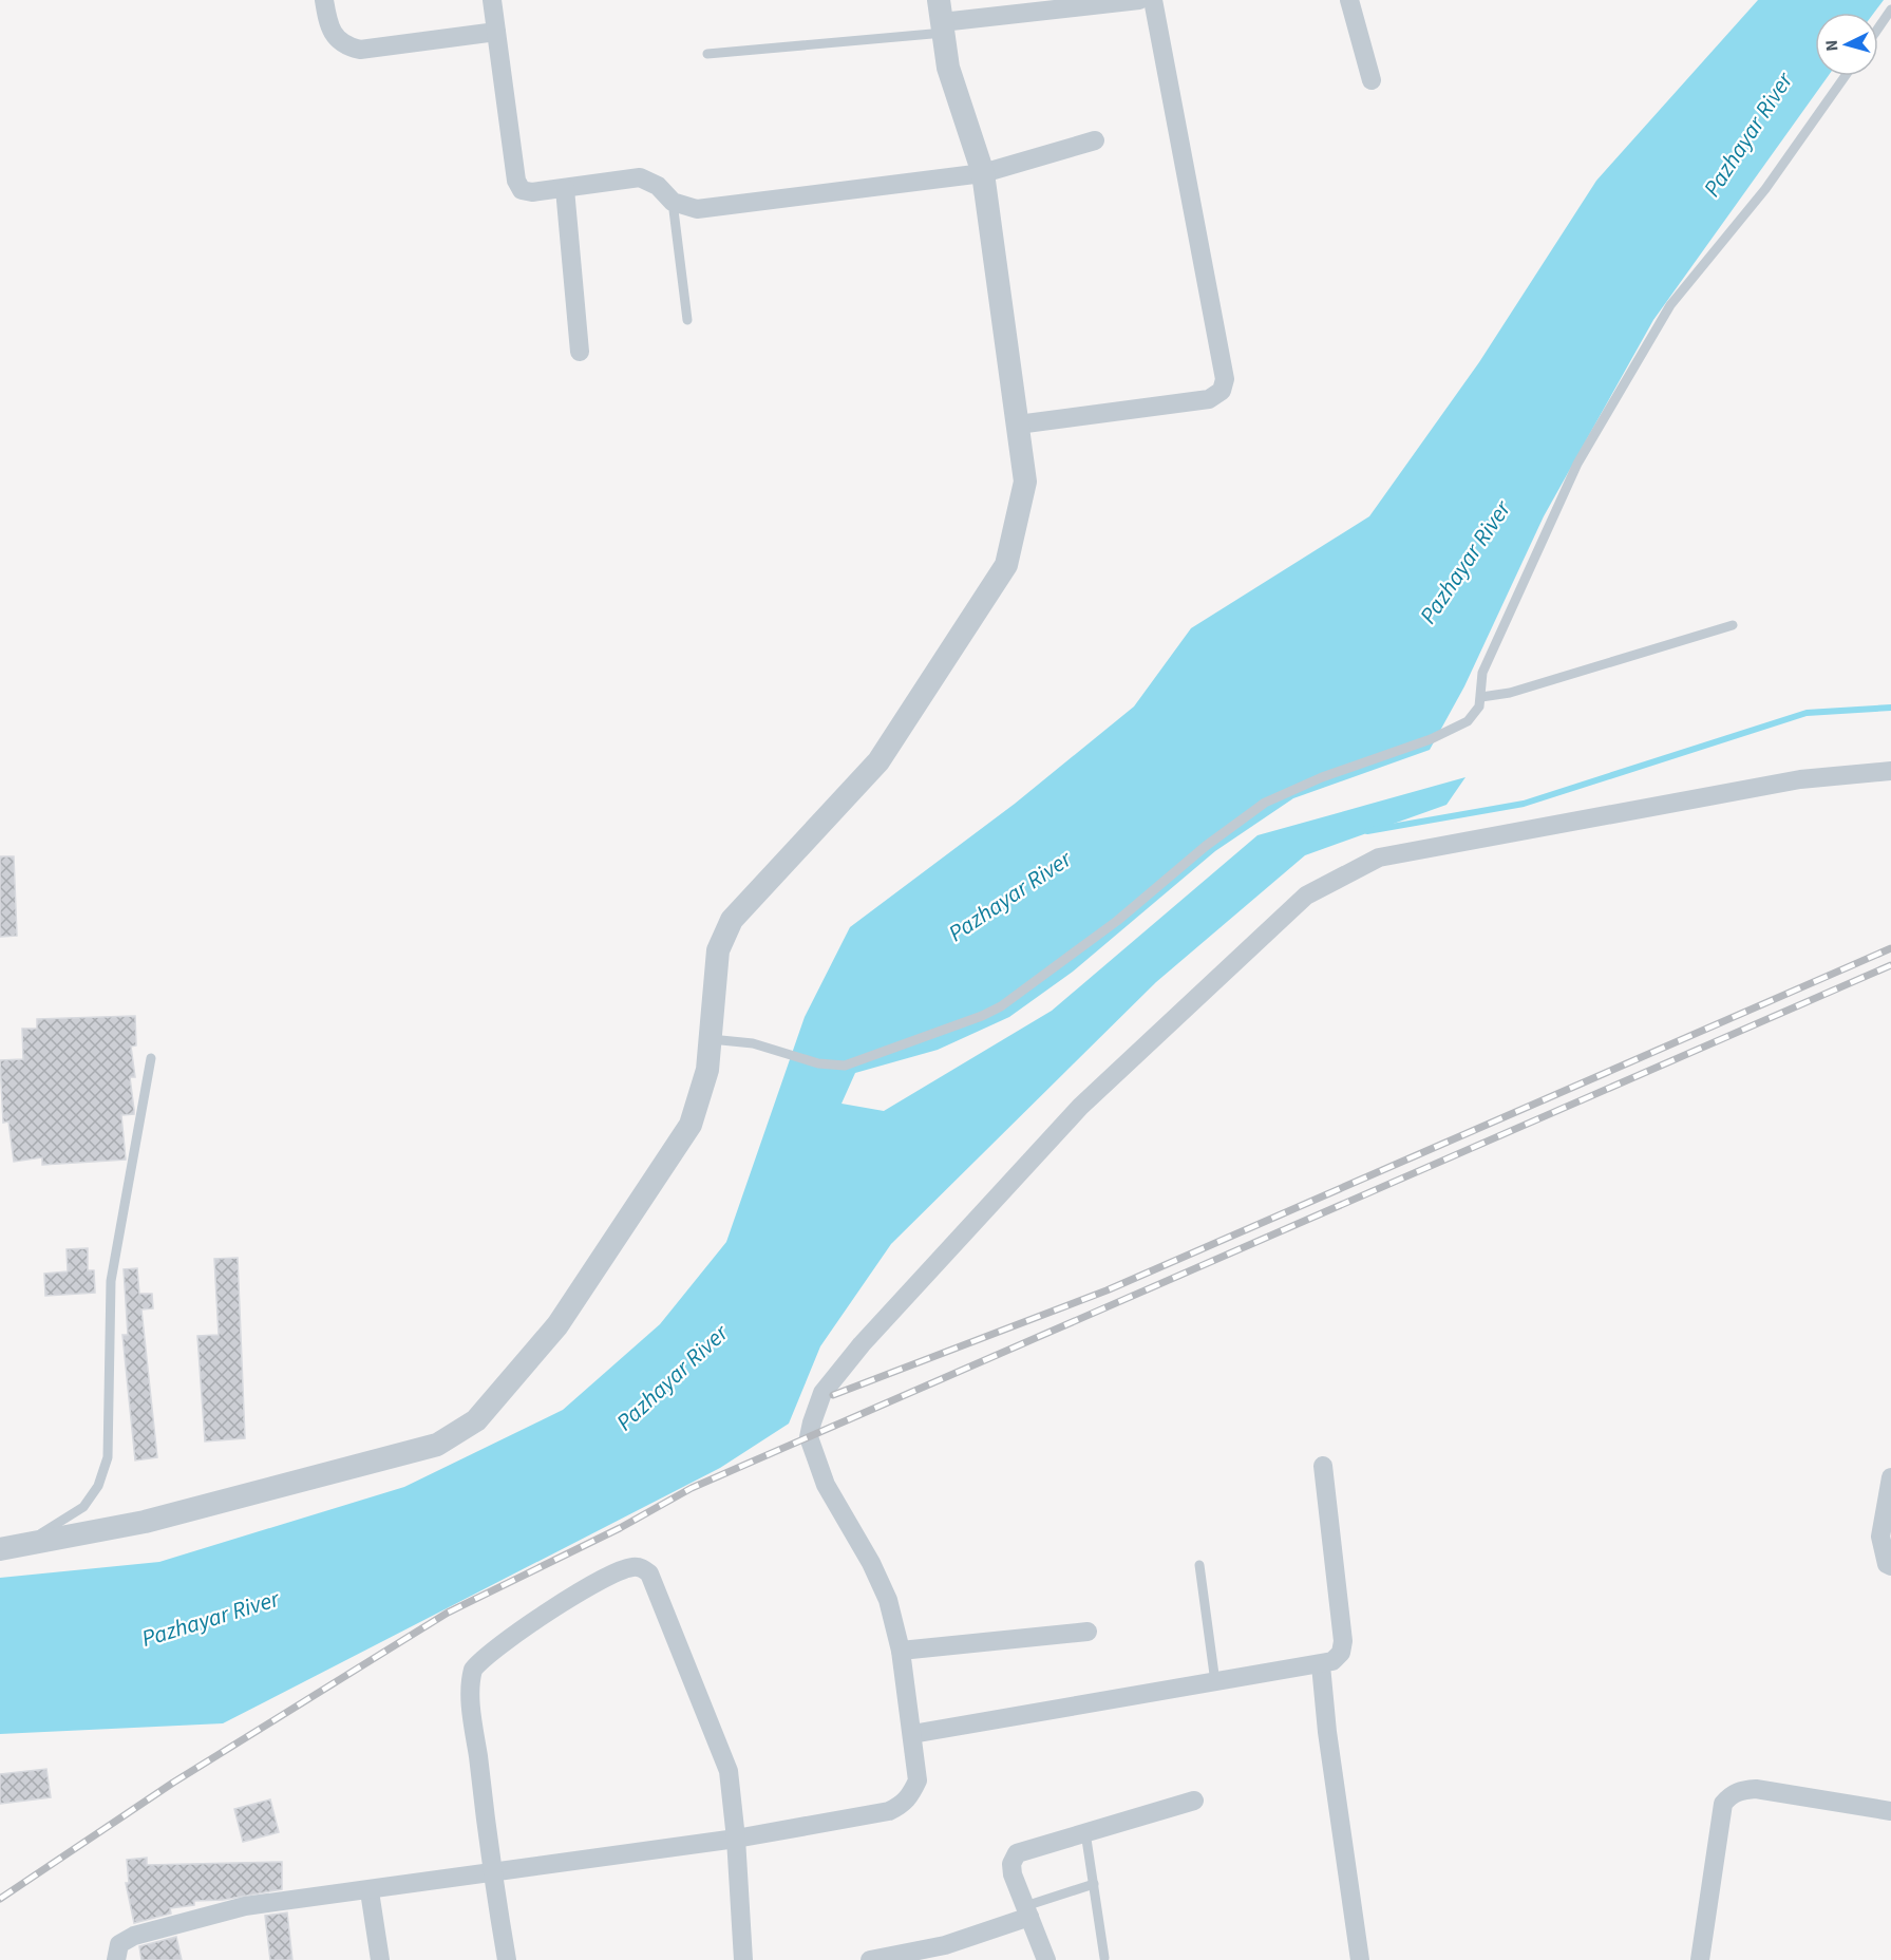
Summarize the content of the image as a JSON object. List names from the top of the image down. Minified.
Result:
{"water":["Pazhayar River"],"north":"left"}
